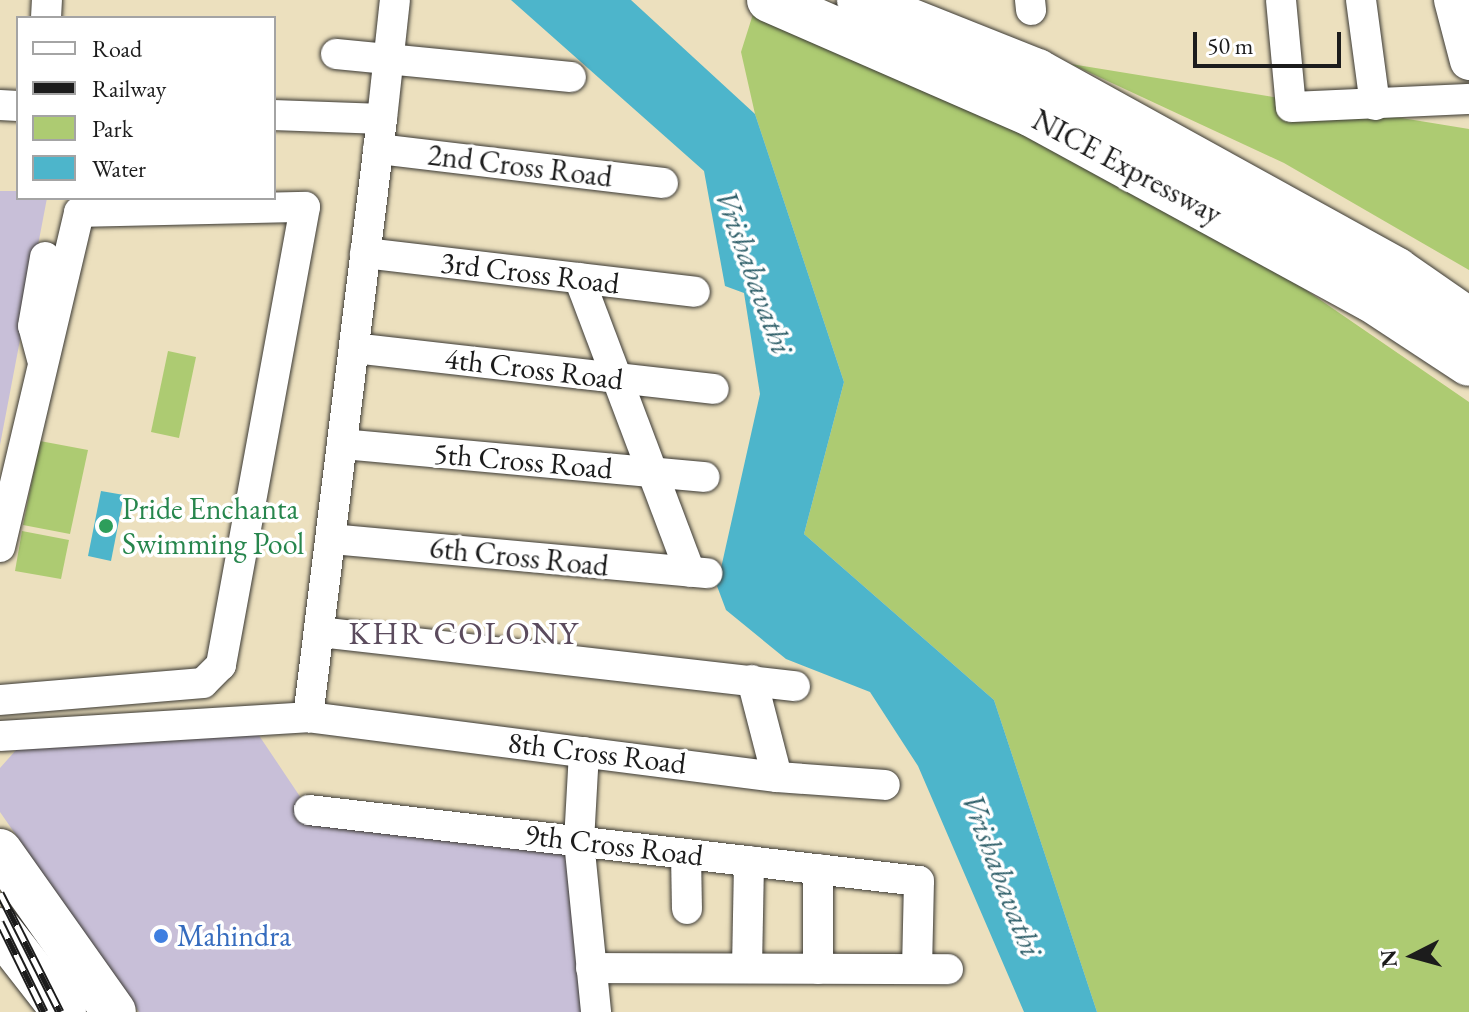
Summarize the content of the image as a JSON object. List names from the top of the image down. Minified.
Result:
{"streets":{"highway":["NICE Expressway"],"street":["2nd Cross Road","3rd Cross Road","4th Cross Road","5th Cross Road","6th Cross Road","8th Cross Road","9th Cross Road"]},"districts":["KHR COLONY"],"water":["Vrishabavathi"],"places":["Pride Enchanta Swimming Pool","Mahindra"],"legend":["Road","Railway","Park","Water"],"scale_bar":"50 m","north":"left"}
